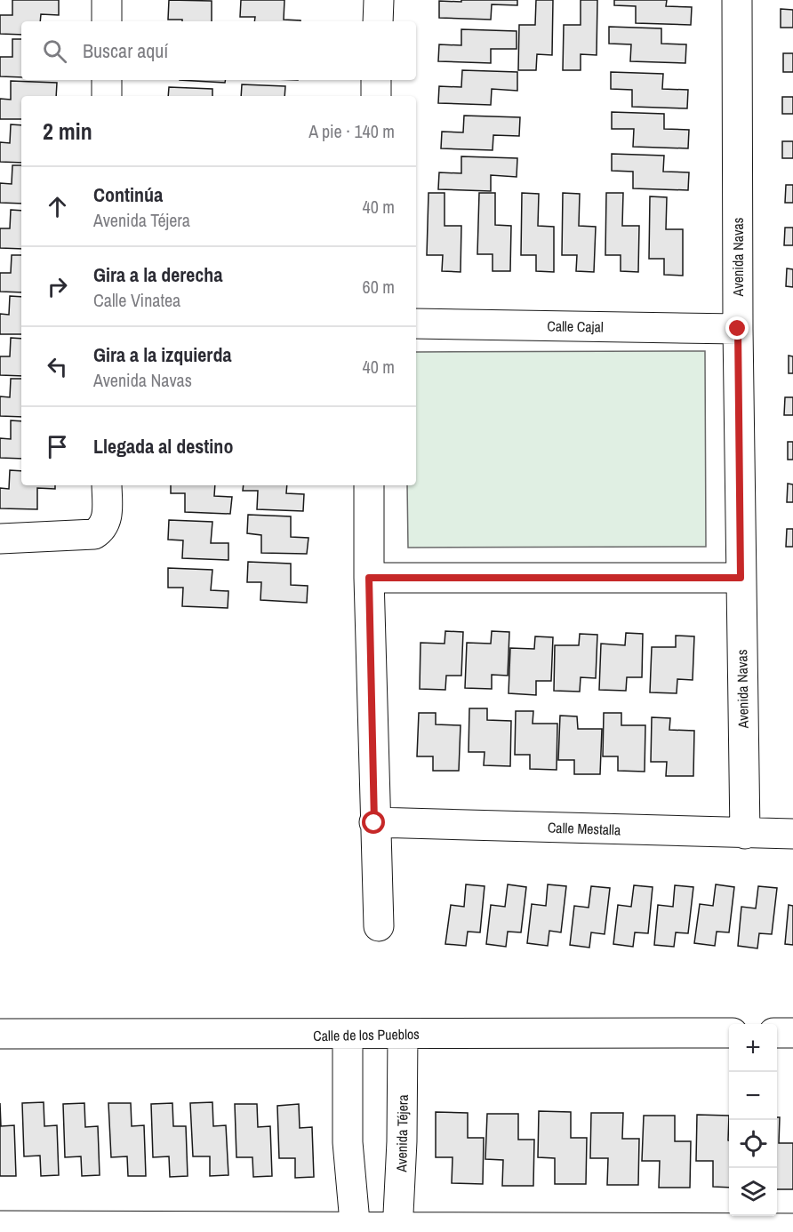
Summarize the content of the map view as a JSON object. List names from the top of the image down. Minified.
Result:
{"streets":{"street":["Avenida Navas","Calle Cajal","Calle Mestalla","Calle de los Pueblos","Avenida Téjera"]},"crossings":[["Avenida Navas","Calle Cajal"],["Avenida Navas","Calle Mestalla"],["Calle de los Pueblos","Avenida Téjera"]],"page":{"search":"Buscar aquí","heading":["2 min","A pie · 140 m"],"list":[["Continúa","Avenida Téjera","40 m"],["Gira a la derecha","Calle Vinatea","60 m"],["Gira a la izquierda","Avenida Navas","40 m"],"Llegada al destino"],"map_buttons":["+","−"]}}
